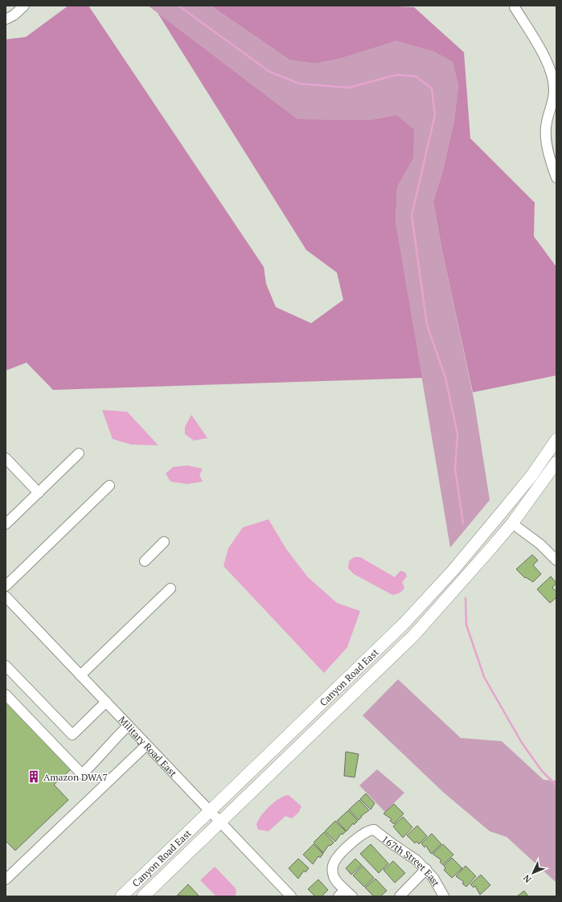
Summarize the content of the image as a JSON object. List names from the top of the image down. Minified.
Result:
{"streets":{"main road":["Canyon Road East"],"street":["Military Road East","167th Street East"]},"crossings":[["Canyon Road East","Military Road East"]],"places":{"building":["Amazon DWA7"]},"north":"bottom left"}
